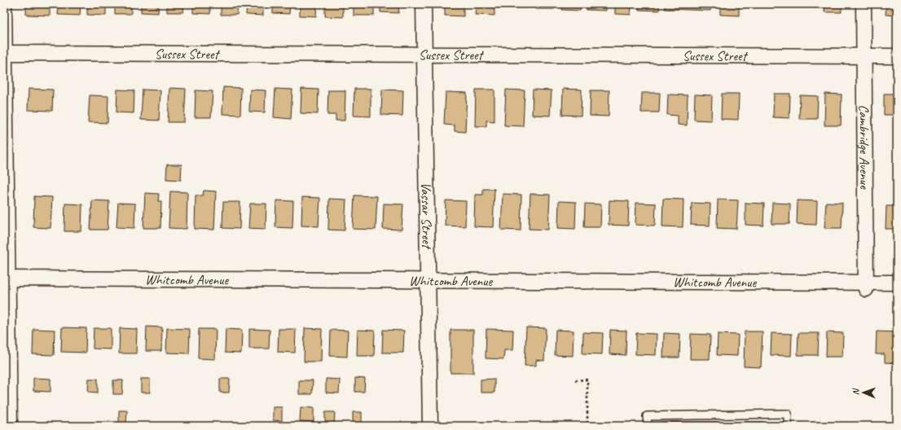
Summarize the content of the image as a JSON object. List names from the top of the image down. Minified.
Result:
{"streets":{"street":["Sussex Street","Cambridge Avenue","Vassar Street","Whitcomb Avenue"]},"crossings":[["Sussex Street","Cambridge Avenue"],["Sussex Street","Vassar Street"],["Cambridge Avenue","Whitcomb Avenue"],["Vassar Street","Whitcomb Avenue"]],"north":"left"}
